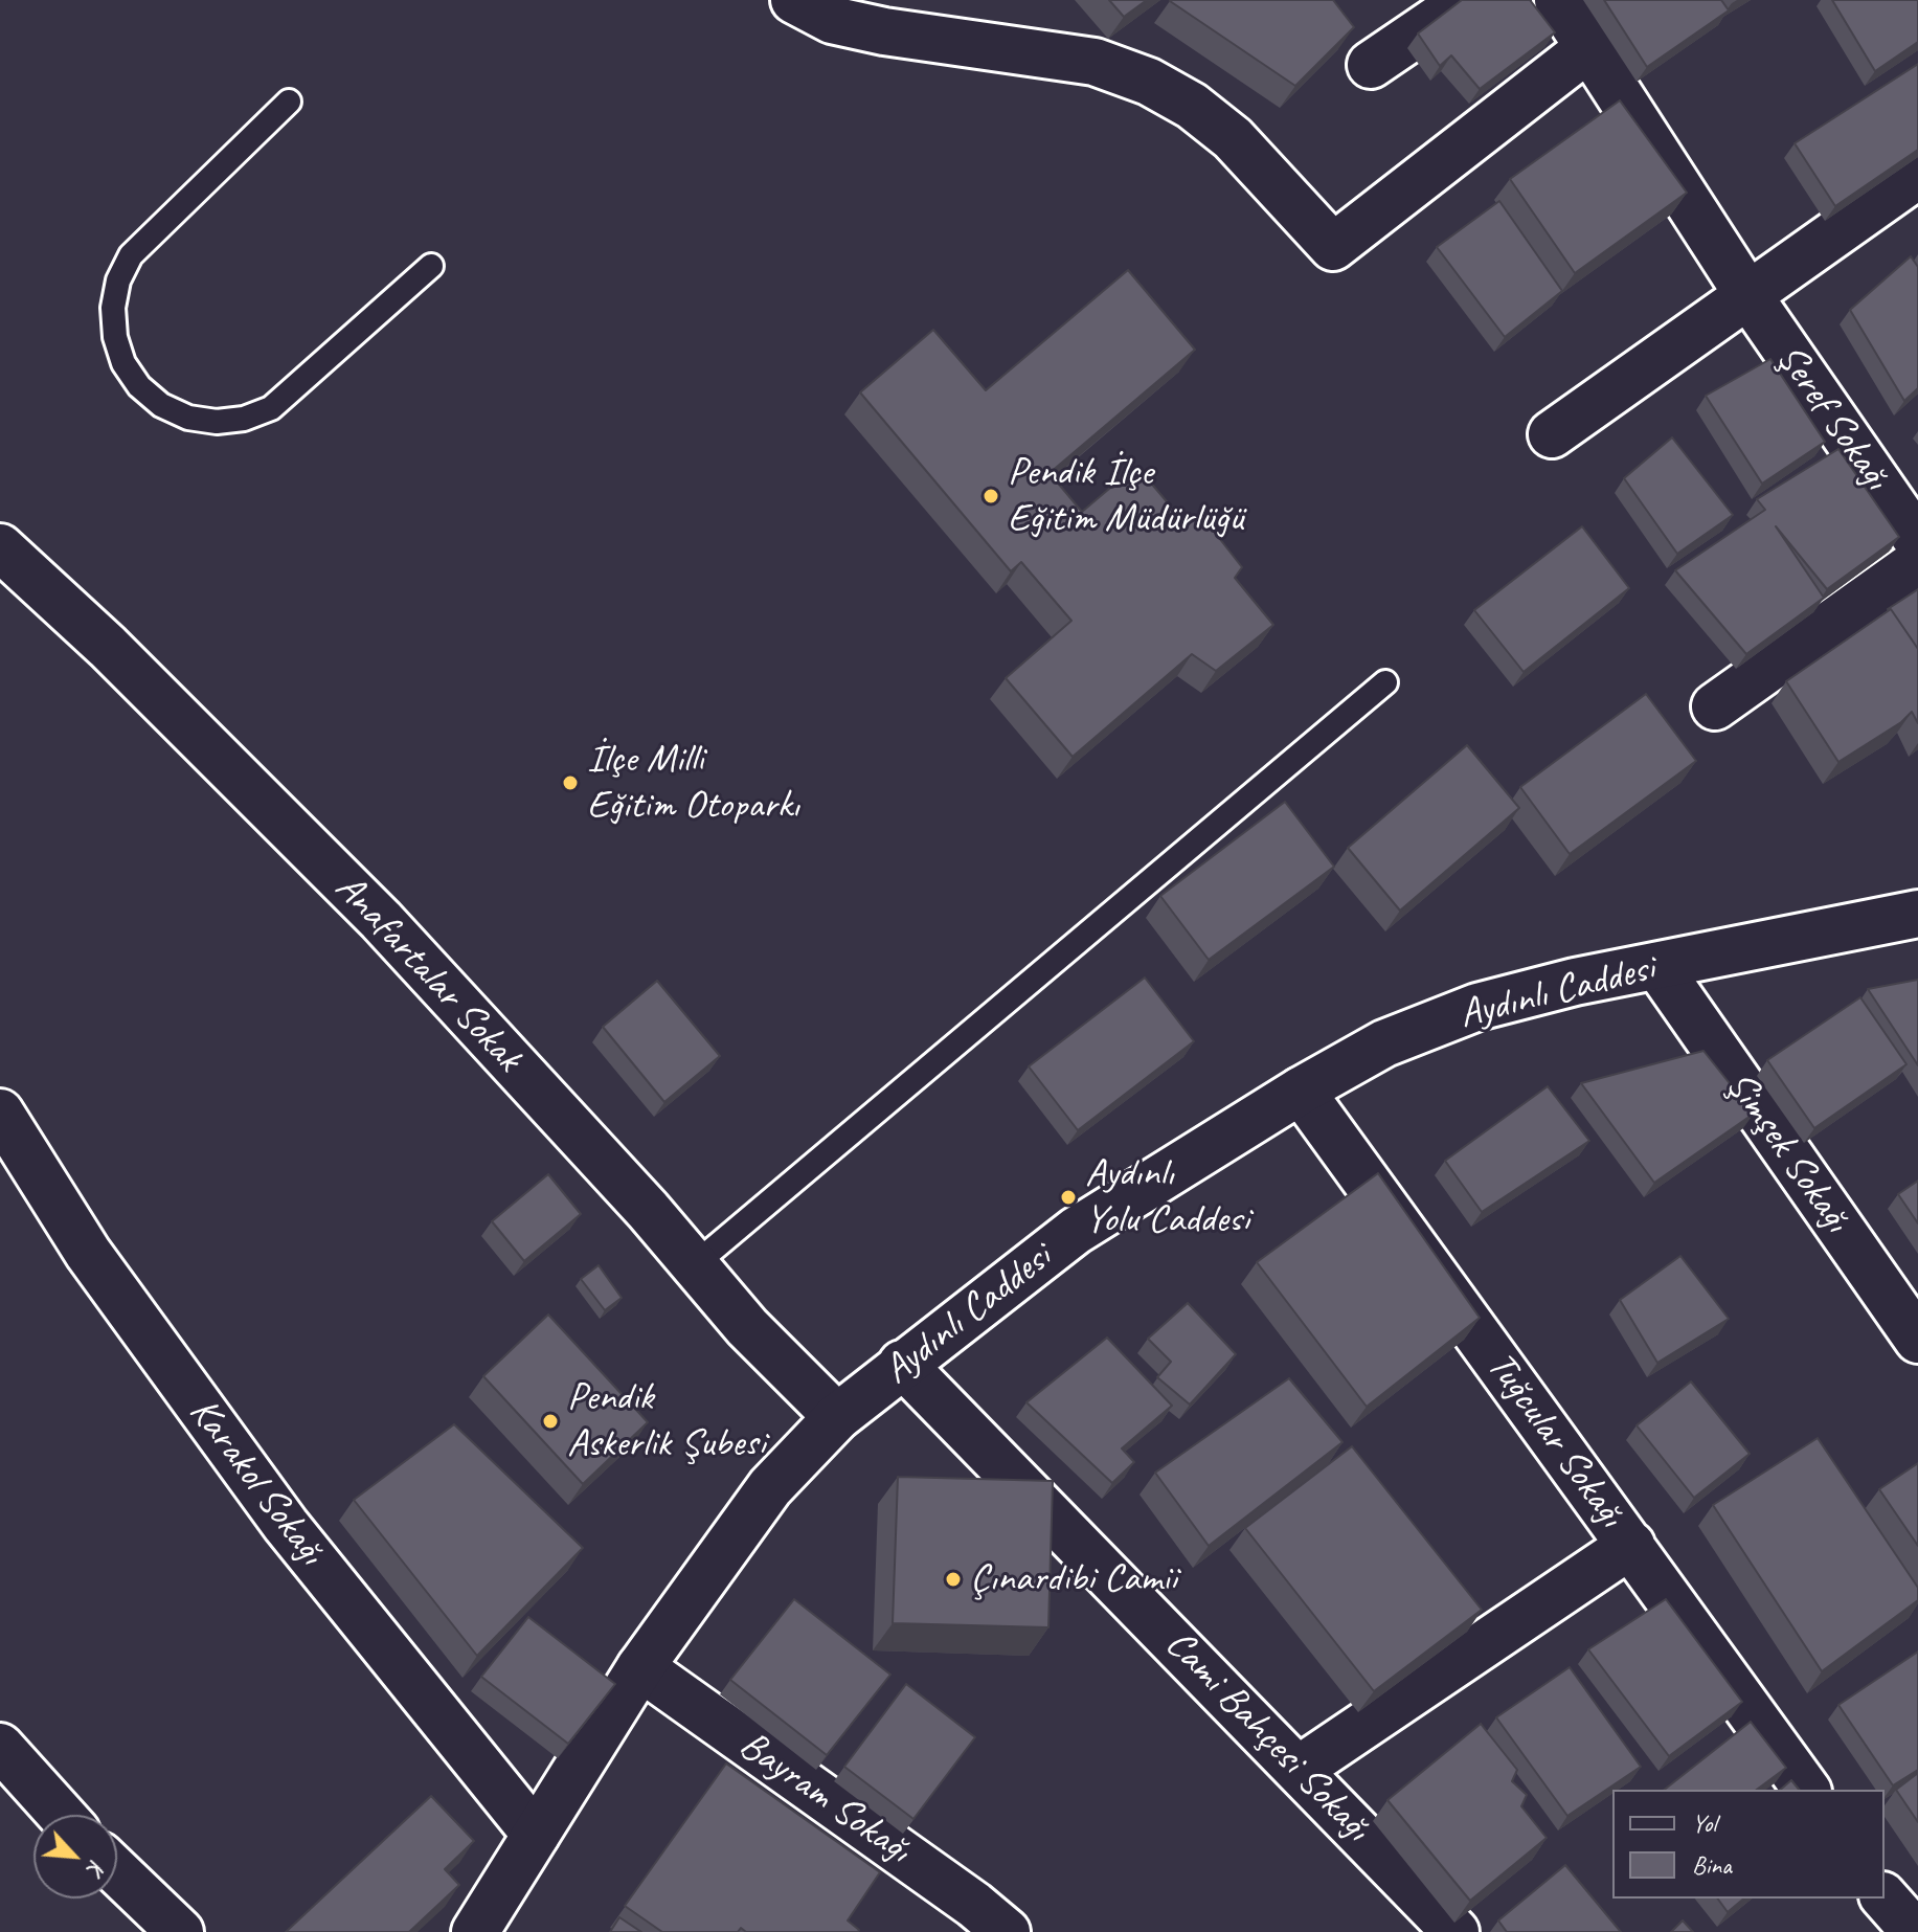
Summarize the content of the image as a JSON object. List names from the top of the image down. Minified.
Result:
{"streets":{"street":["Şeref Sokağı","Anafartalar Sokak","Aydınlı Caddesi","Şimşek Sokağı","Tuğcular Sokağı","Karakol Sokağı","Cami Bahçesi Sokağı","Bayram Sokağı"]},"crossings":[["Anafartalar Sokak","Aydınlı Caddesi"],["Aydınlı Caddesi","Şimşek Sokağı"],["Aydınlı Caddesi","Tuğcular Sokağı"],["Aydınlı Caddesi","Karakol Sokağı"],["Aydınlı Caddesi","Cami Bahçesi Sokağı"],["Aydınlı Caddesi","Bayram Sokağı"]],"places":["Pendik İlçe Eğitim Müdürlüğü","İlçe Milli Eğitim Otoparkı","Aydınlı Yolu Caddesi","Pendik Askerlik Şubesi","Çınardibi Camii"],"legend":["Yol","Bina"],"north":"bottom right"}
